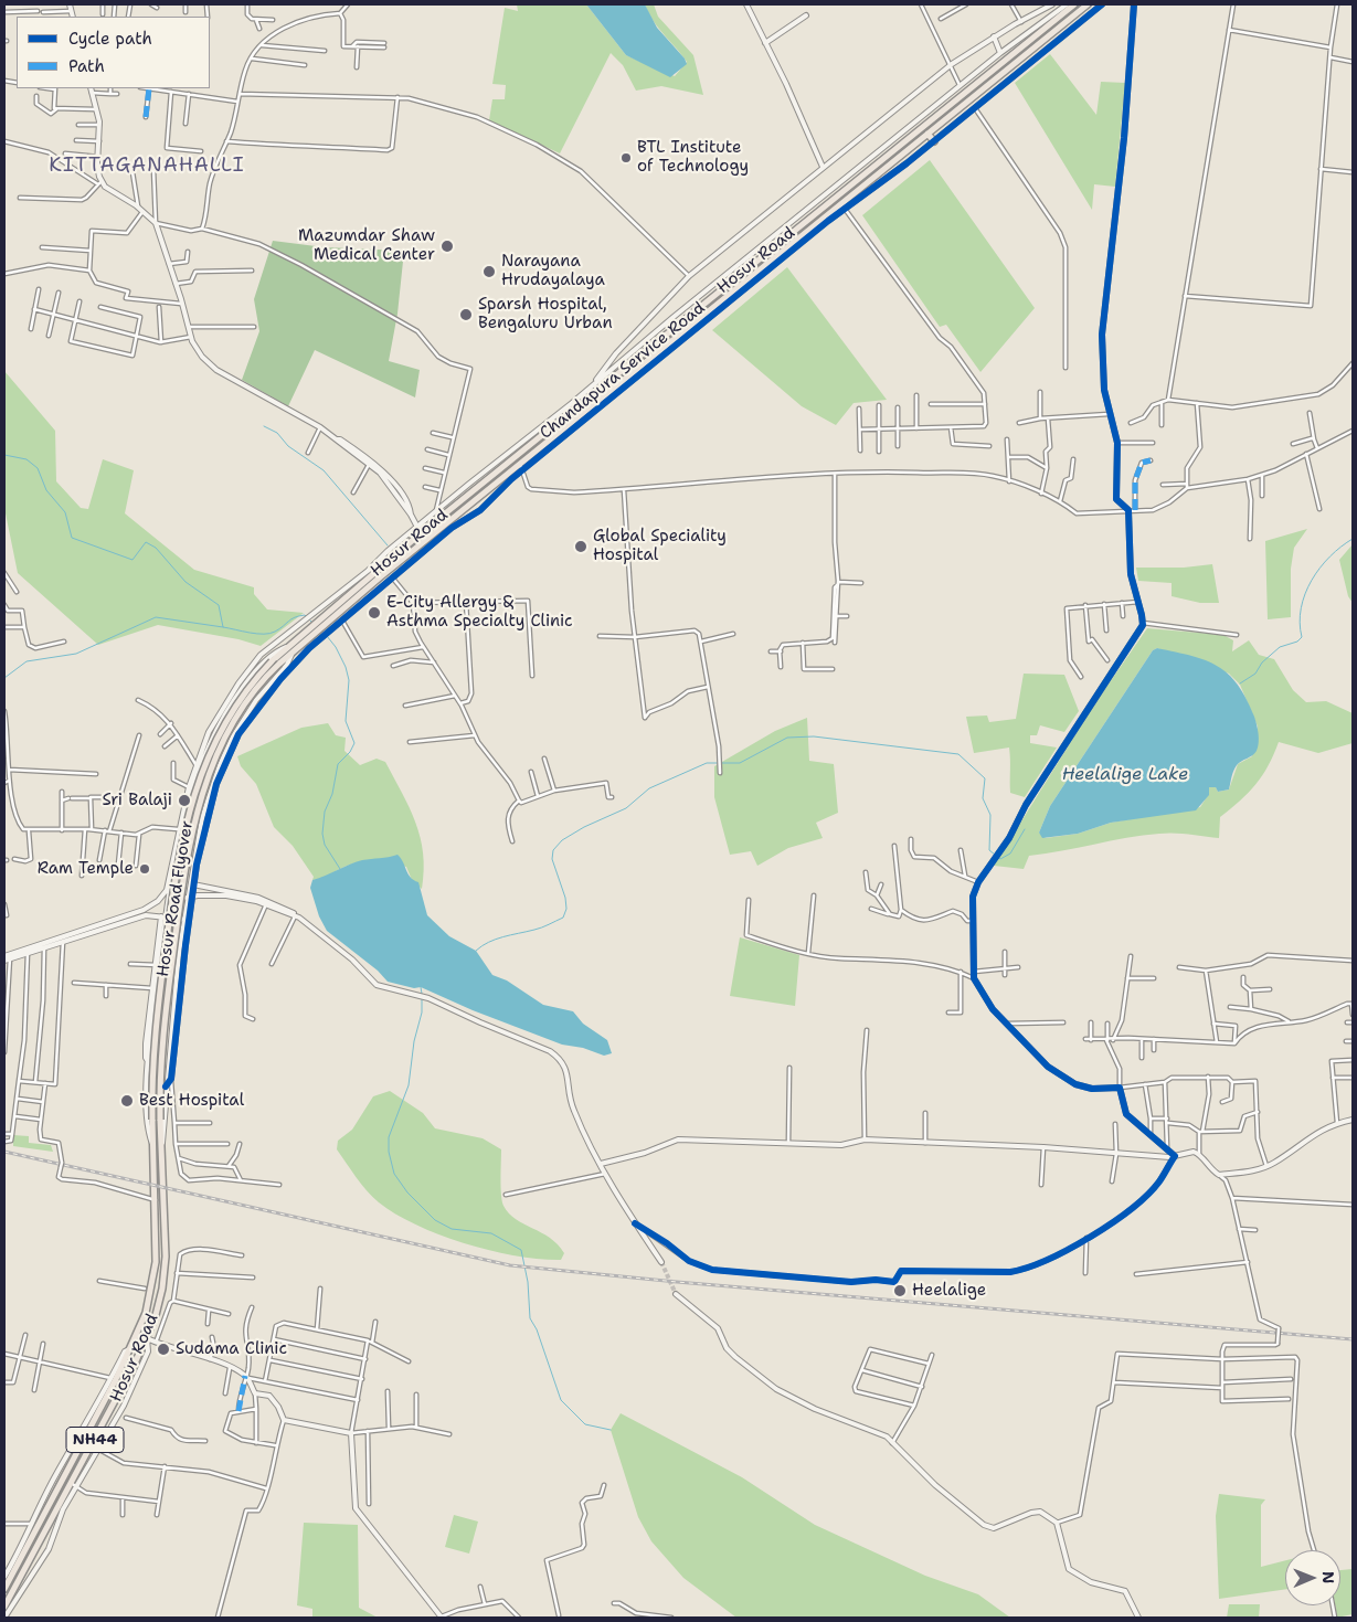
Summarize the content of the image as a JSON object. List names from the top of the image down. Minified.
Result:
{"streets":{"highway":["Hosur Road","Hosur Road Flyover","NH44"],"street":["Chandapura Service Road"]},"crossings":[["Hosur Road","Chandapura Service Road"],["Hosur Road","Hosur Road Flyover"]],"districts":["KITTAGANAHALLI"],"water":["Heelalige Lake"],"places":["BTL Institute of Technology","Mazumdar Shaw Medical Center","Narayana Hrudayalaya","Sparsh Hospital, Bengaluru Urban","Global Speciality Hospital","E-City Allergy & Asthma Specialty Clinic","Sri Balaji","Ram Temple","Best Hospital","Heelalige","Sudama Clinic"],"legend":["Cycle path","Path"],"north":"right"}
